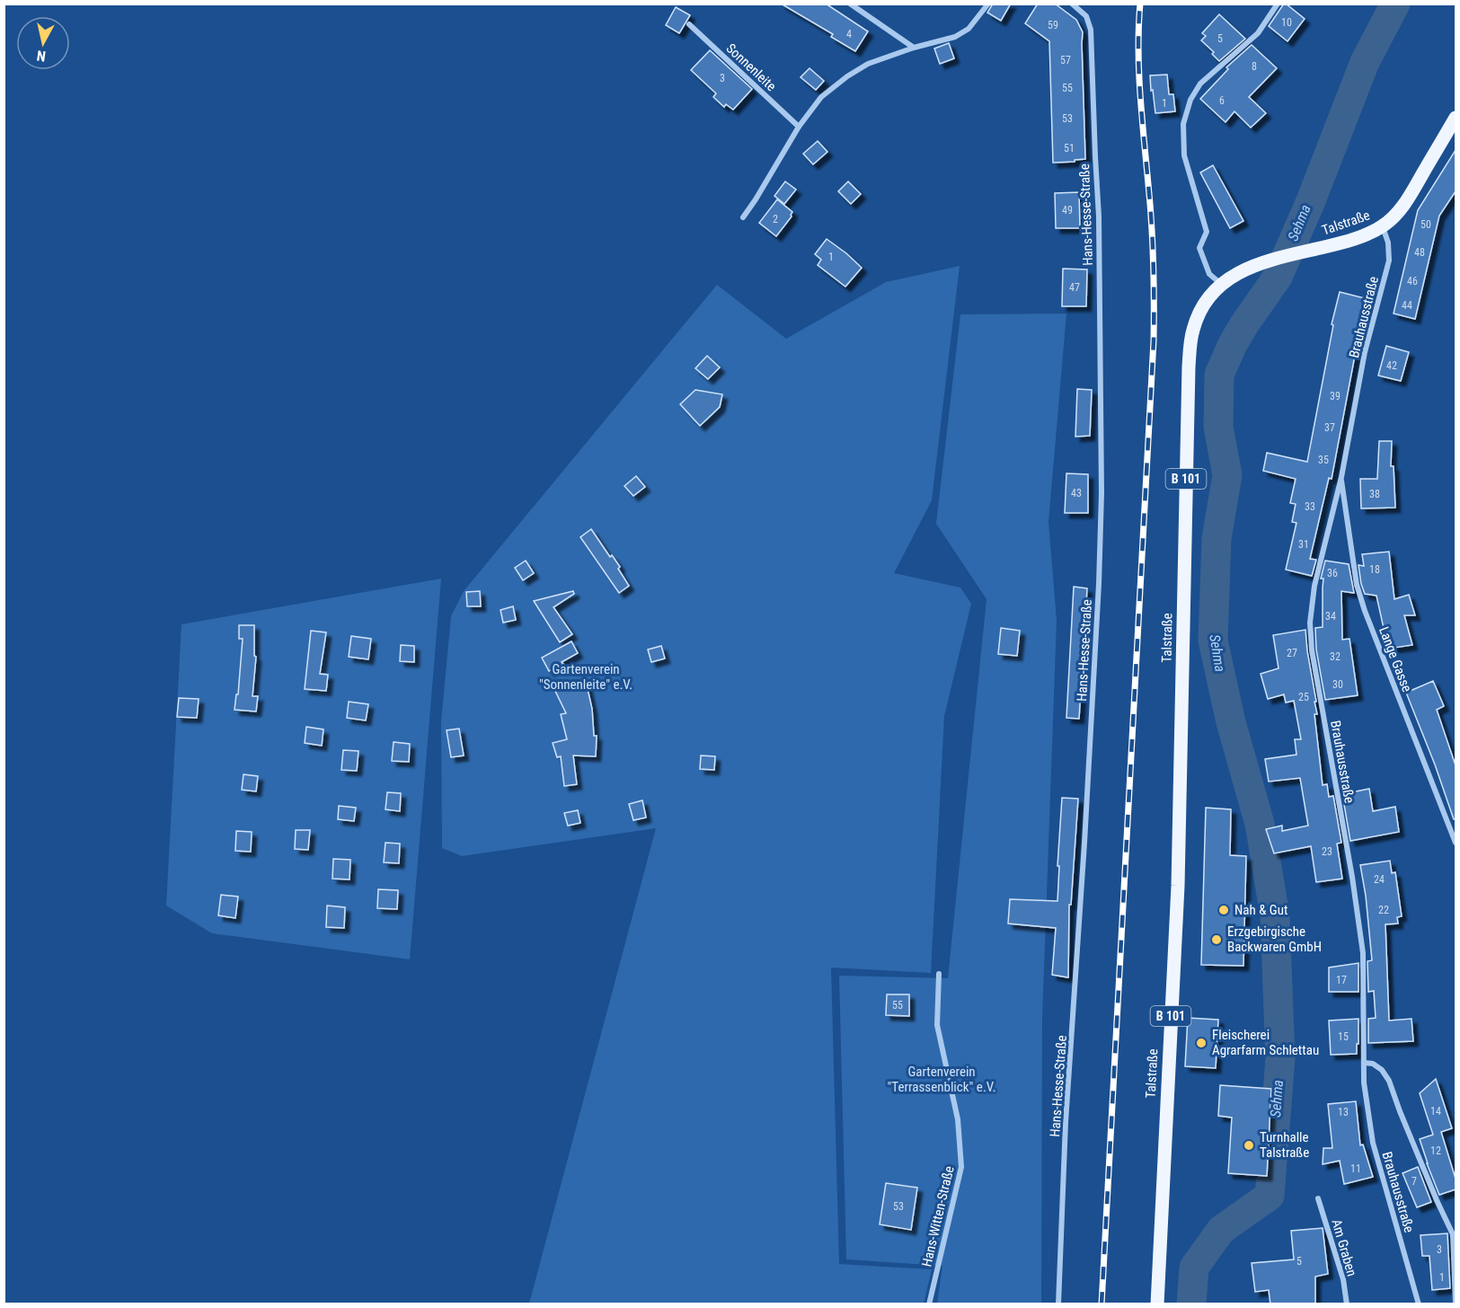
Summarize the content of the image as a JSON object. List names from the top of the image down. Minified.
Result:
{"streets":{"main road":["Talstraße","B 101"],"street":["Sonnenleite","Hans-Hesse-Straße","Brauhausstraße","Lange Gasse","Hans-Witten-Straße","Am Graben"]},"crossings":[["Talstraße","Brauhausstraße"],["Brauhausstraße","Lange Gasse"]],"water":["Sehma"],"parks":["Gartenverein \"Sonnenleite\" e.V.","Gartenverein \"Terrassenblick\" e.V."],"places":["Nah & Gut","Erzgebirgische Backwaren GmbH","Fleischerei Agrarfarm Schlettau","Turnhalle Talstraße"],"house_numbers":["10","59","4","5","57","8","3","55","6","1","53","51","49","2","50","48","1","46","47","44","42","39","37","35","43","38","33","31","18","36","34","27","32","30","25","23","24","22","17","55","15","14","13","12","11","7","53","3","5","1"],"north":"bottom"}
